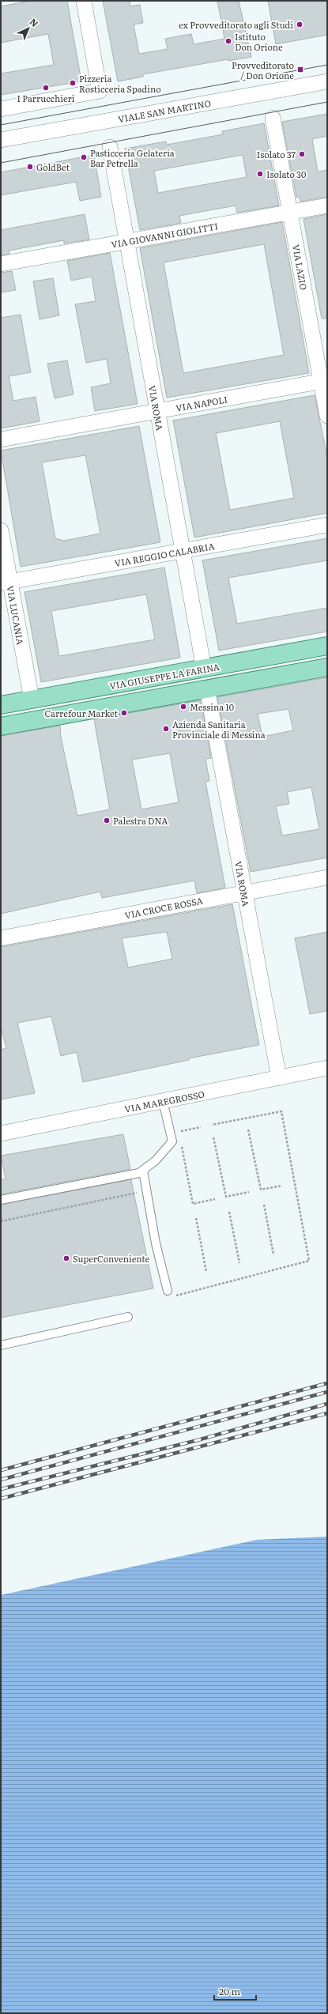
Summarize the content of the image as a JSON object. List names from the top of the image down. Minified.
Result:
{"streets":{"main road":["VIA GIUSEPPE LA FARINA"],"street":["VIALE SAN MARTINO","VIA GIOVANNI GIOLITTI","VIA LAZIO","VIA NAPOLI","VIA ROMA","VIA REGGIO CALABRIA","VIA LUCANIA","VIA CROCE ROSSA","VIA MAREGROSSO"]},"crossings":[["VIA GIOVANNI GIOLITTI","VIA LAZIO"],["VIA GIOVANNI GIOLITTI","VIA ROMA"],["VIA LAZIO","VIA NAPOLI"],["VIA NAPOLI","VIA ROMA"],["VIA ROMA","VIA REGGIO CALABRIA"],["VIA ROMA","VIA GIUSEPPE LA FARINA"],["VIA ROMA","VIA CROCE ROSSA"],["VIA ROMA","VIA MAREGROSSO"],["VIA REGGIO CALABRIA","VIA LUCANIA"],["VIA LUCANIA","VIA GIUSEPPE LA FARINA"]],"places":{"other":["ex Provveditorato agli Studi","Istituto Don Orione","Pizzeria Rosticceria Spadino","I Parrucchieri","Isolato 37","Pasticceria Gelateria Bar Petrella","GoldBet","Isolato 30","Messina 10","Carrefour Market","Azienda Sanitaria Provinciale di Messina","Palestra DNA","SuperConveniente"],"transit":["Provveditorato / Don Orione"]},"scale_bar":"20 m","north":"top right"}
